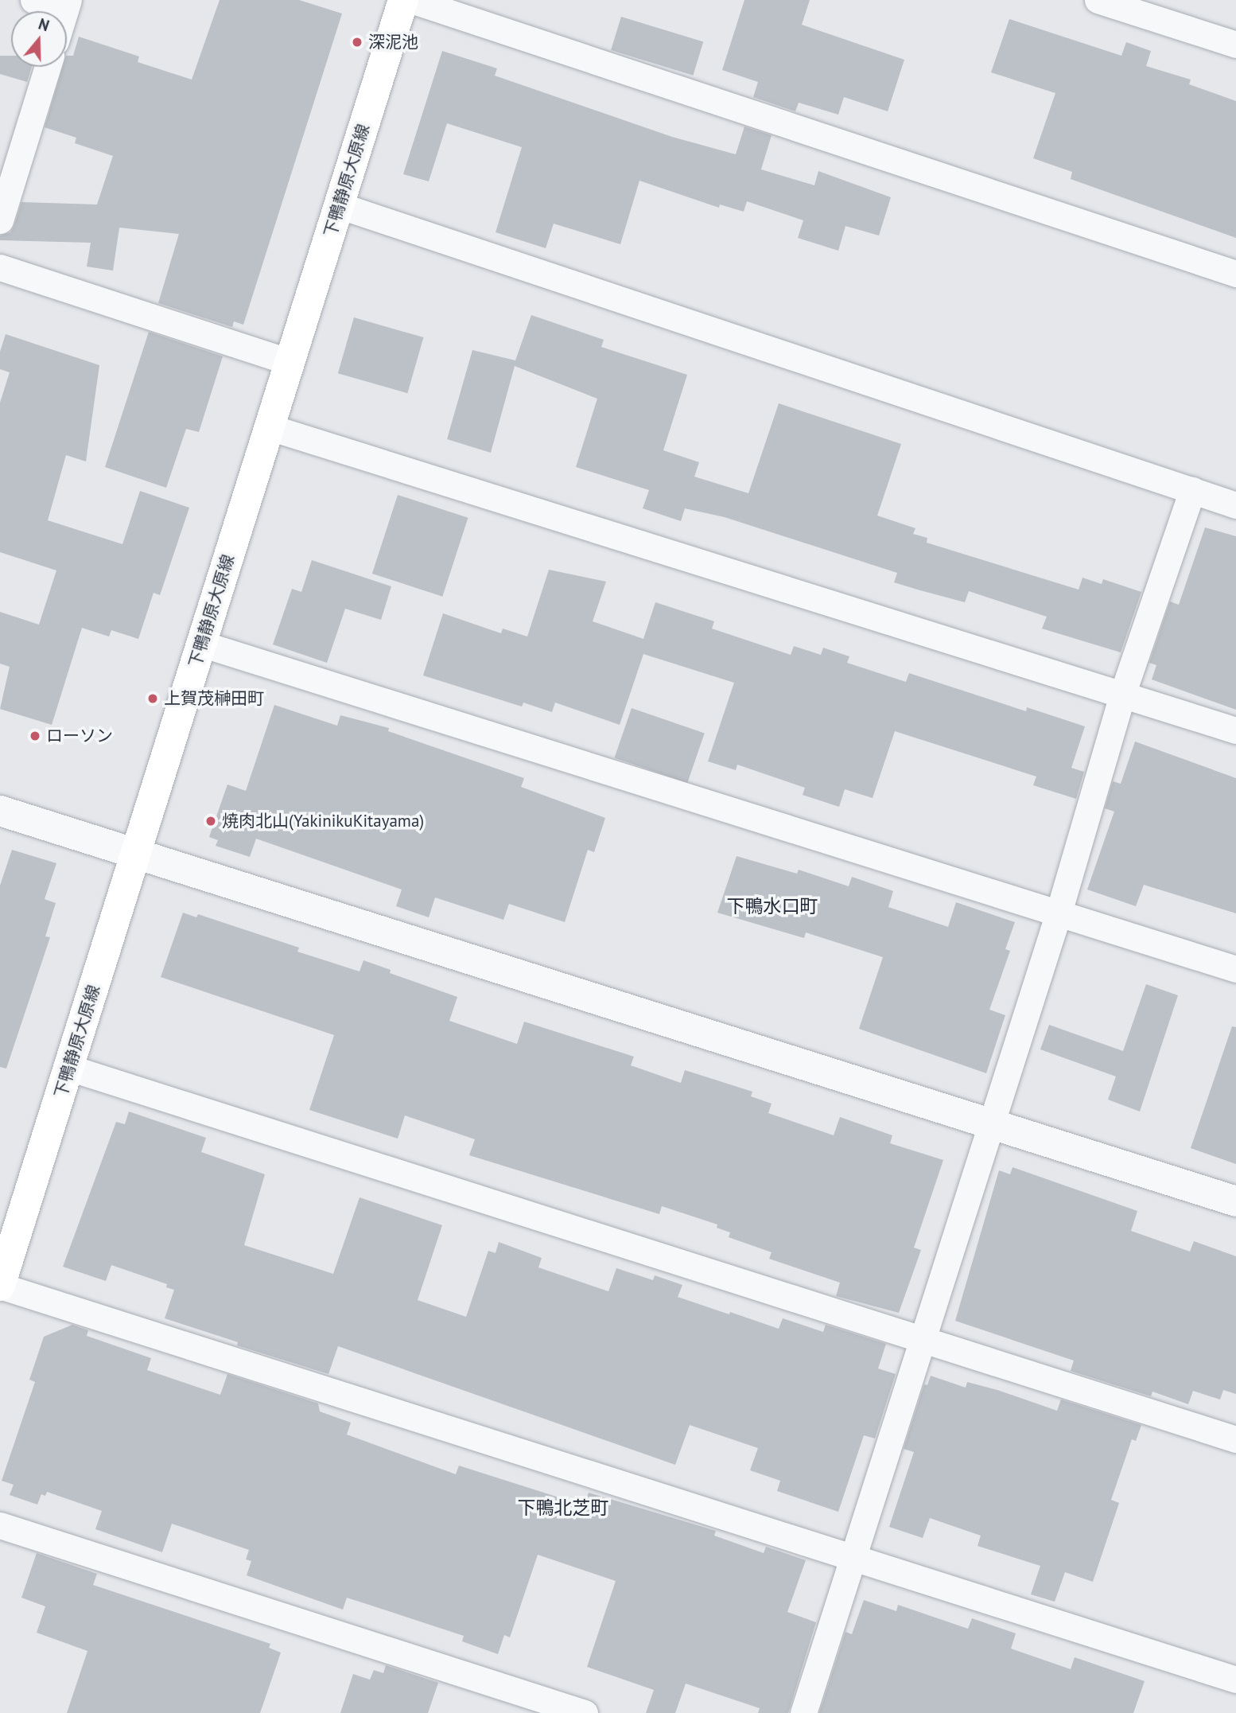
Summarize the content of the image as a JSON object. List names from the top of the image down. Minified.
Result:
{"streets":{"main road":["下鴨静原大原線"]},"districts":["下鴨水口町","下鴨北芝町"],"places":["深泥池","上賀茂榊田町","ローソン","焼肉北山(YakinikuKitayama)"],"north":"top"}
